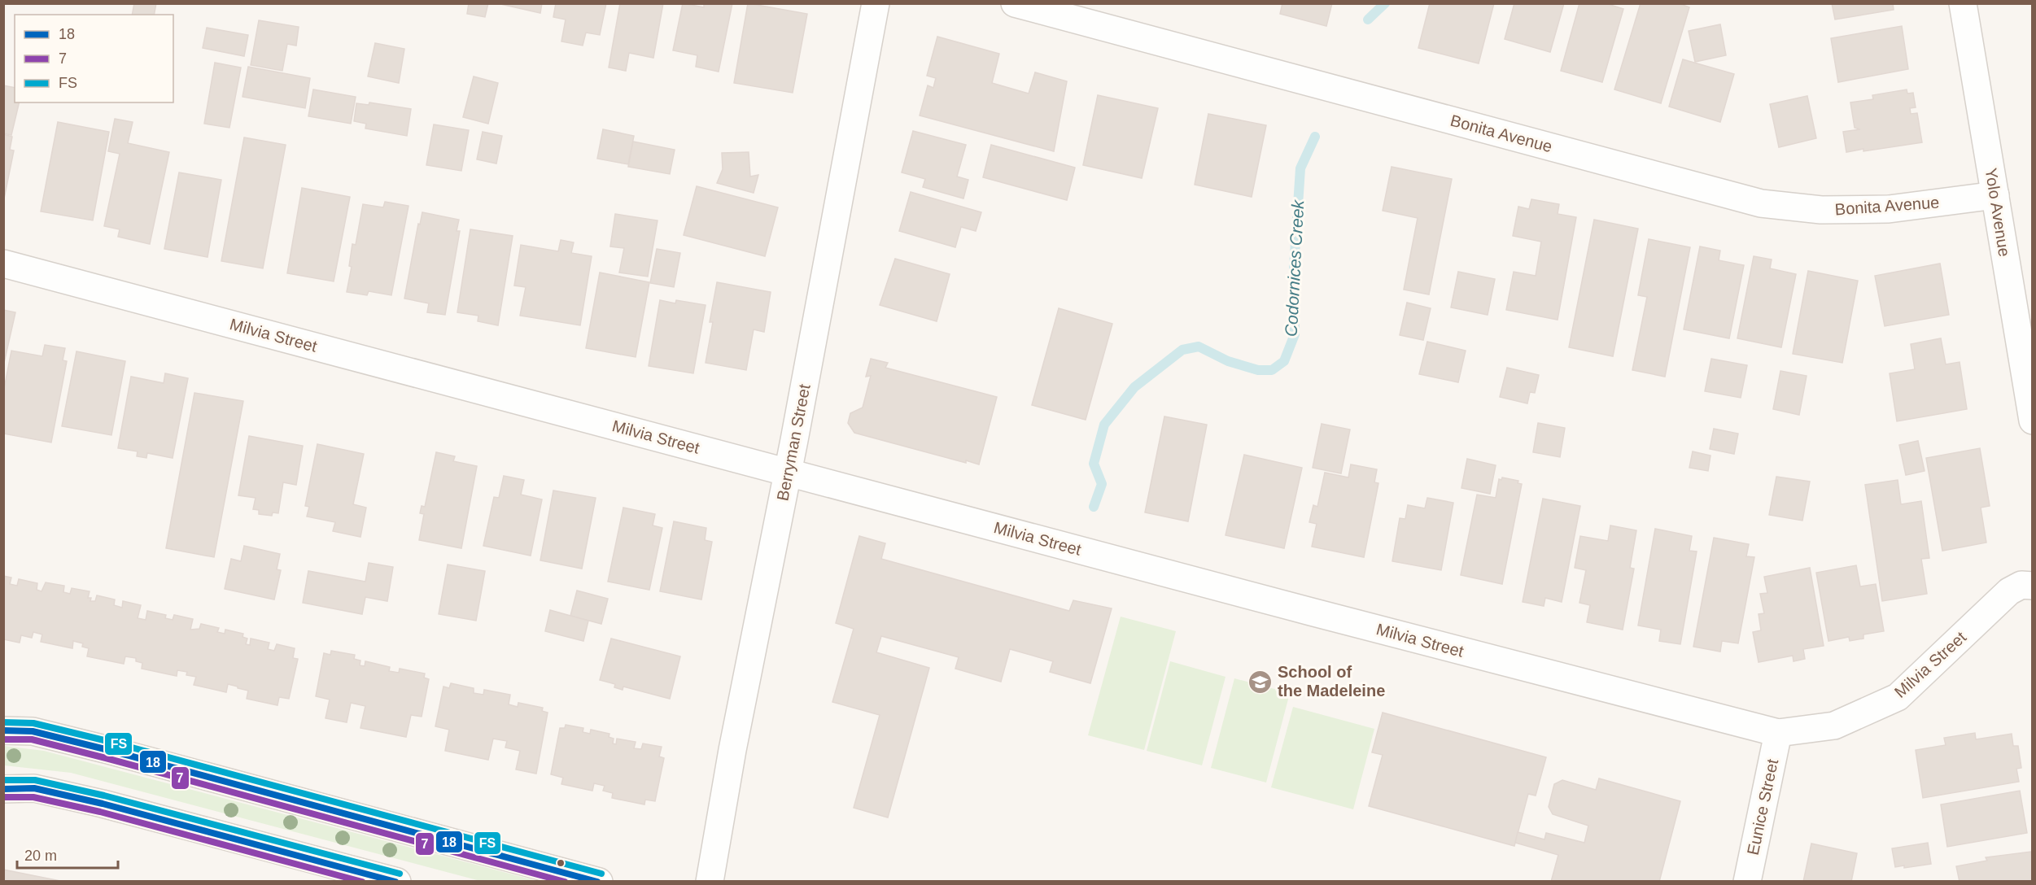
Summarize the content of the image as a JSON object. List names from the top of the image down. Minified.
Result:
{"streets":{"street":["Bonita Avenue","Yolo Avenue","Milvia Street","Berryman Street","Eunice Street"]},"crossings":[["Bonita Avenue","Yolo Avenue"],["Milvia Street","Berryman Street"],["Milvia Street","Eunice Street"]],"water":["Codornices Creek"],"places":{"school or university":["School of the Madeleine"]},"lines":["transit line FS","transit line 18","transit line 7"],"legend":["18","7","FS"],"scale_bar":"20 m"}
